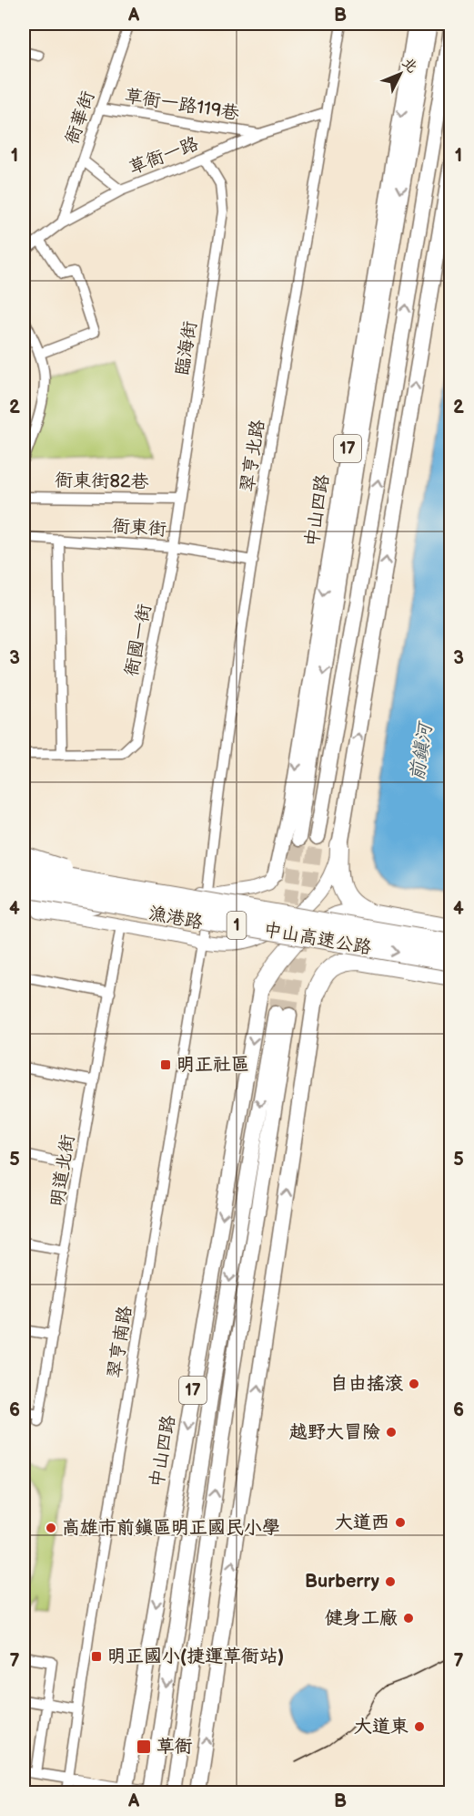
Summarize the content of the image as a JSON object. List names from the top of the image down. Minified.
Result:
{"streets":{"highway":["1","中山高速公路"],"main road":["17","中山四路"],"street":["草衙一路119巷","衙華街","草衙一路","臨海街","翠亨北路","衙東街82巷","衙東街","衙國一街","漁港路","明道北街","翠亨南路"]},"crossings":[["草衙一路119巷","衙華街"],["草衙一路119巷","草衙一路"],["衙華街","草衙一路"],["草衙一路","臨海街"],["草衙一路","翠亨北路"],["臨海街","衙東街82巷"],["臨海街","衙東街"],["臨海街","衙國一街"],["翠亨北路","衙東街"],["翠亨北路","漁港路"],["翠亨北路","翠亨南路"],["中山四路","漁港路"],["衙東街","衙國一街"],["漁港路","明道北街"],["漁港路","翠亨南路"]],"water":["前鎮河"],"places":{"transit":["明正社區","明正國小(捷運草衙站)","草衙"],"other":["自由搖滾","越野大冒險","大道西","高雄市前鎮區明正國民小學","Burberry","健身工廠","大道東"]},"north":"top right","grid":{"columns":["A","B"],"rows":["1","2","3","4","5","6","7"]}}
